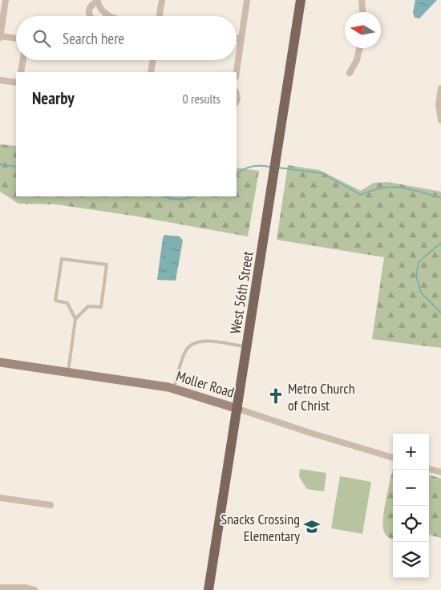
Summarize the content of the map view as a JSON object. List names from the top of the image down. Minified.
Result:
{"streets":{"main road":["West 56th Street"],"street":["Moller Road"]},"crossings":[["West 56th Street","Moller Road"]],"places":{"church":["Metro Church of Christ"],"school or university":["Snacks Crossing Elementary"]},"north":"left","page":{"search":"Search here","heading":["Nearby","0 results"],"map_buttons":["+","−"]}}
